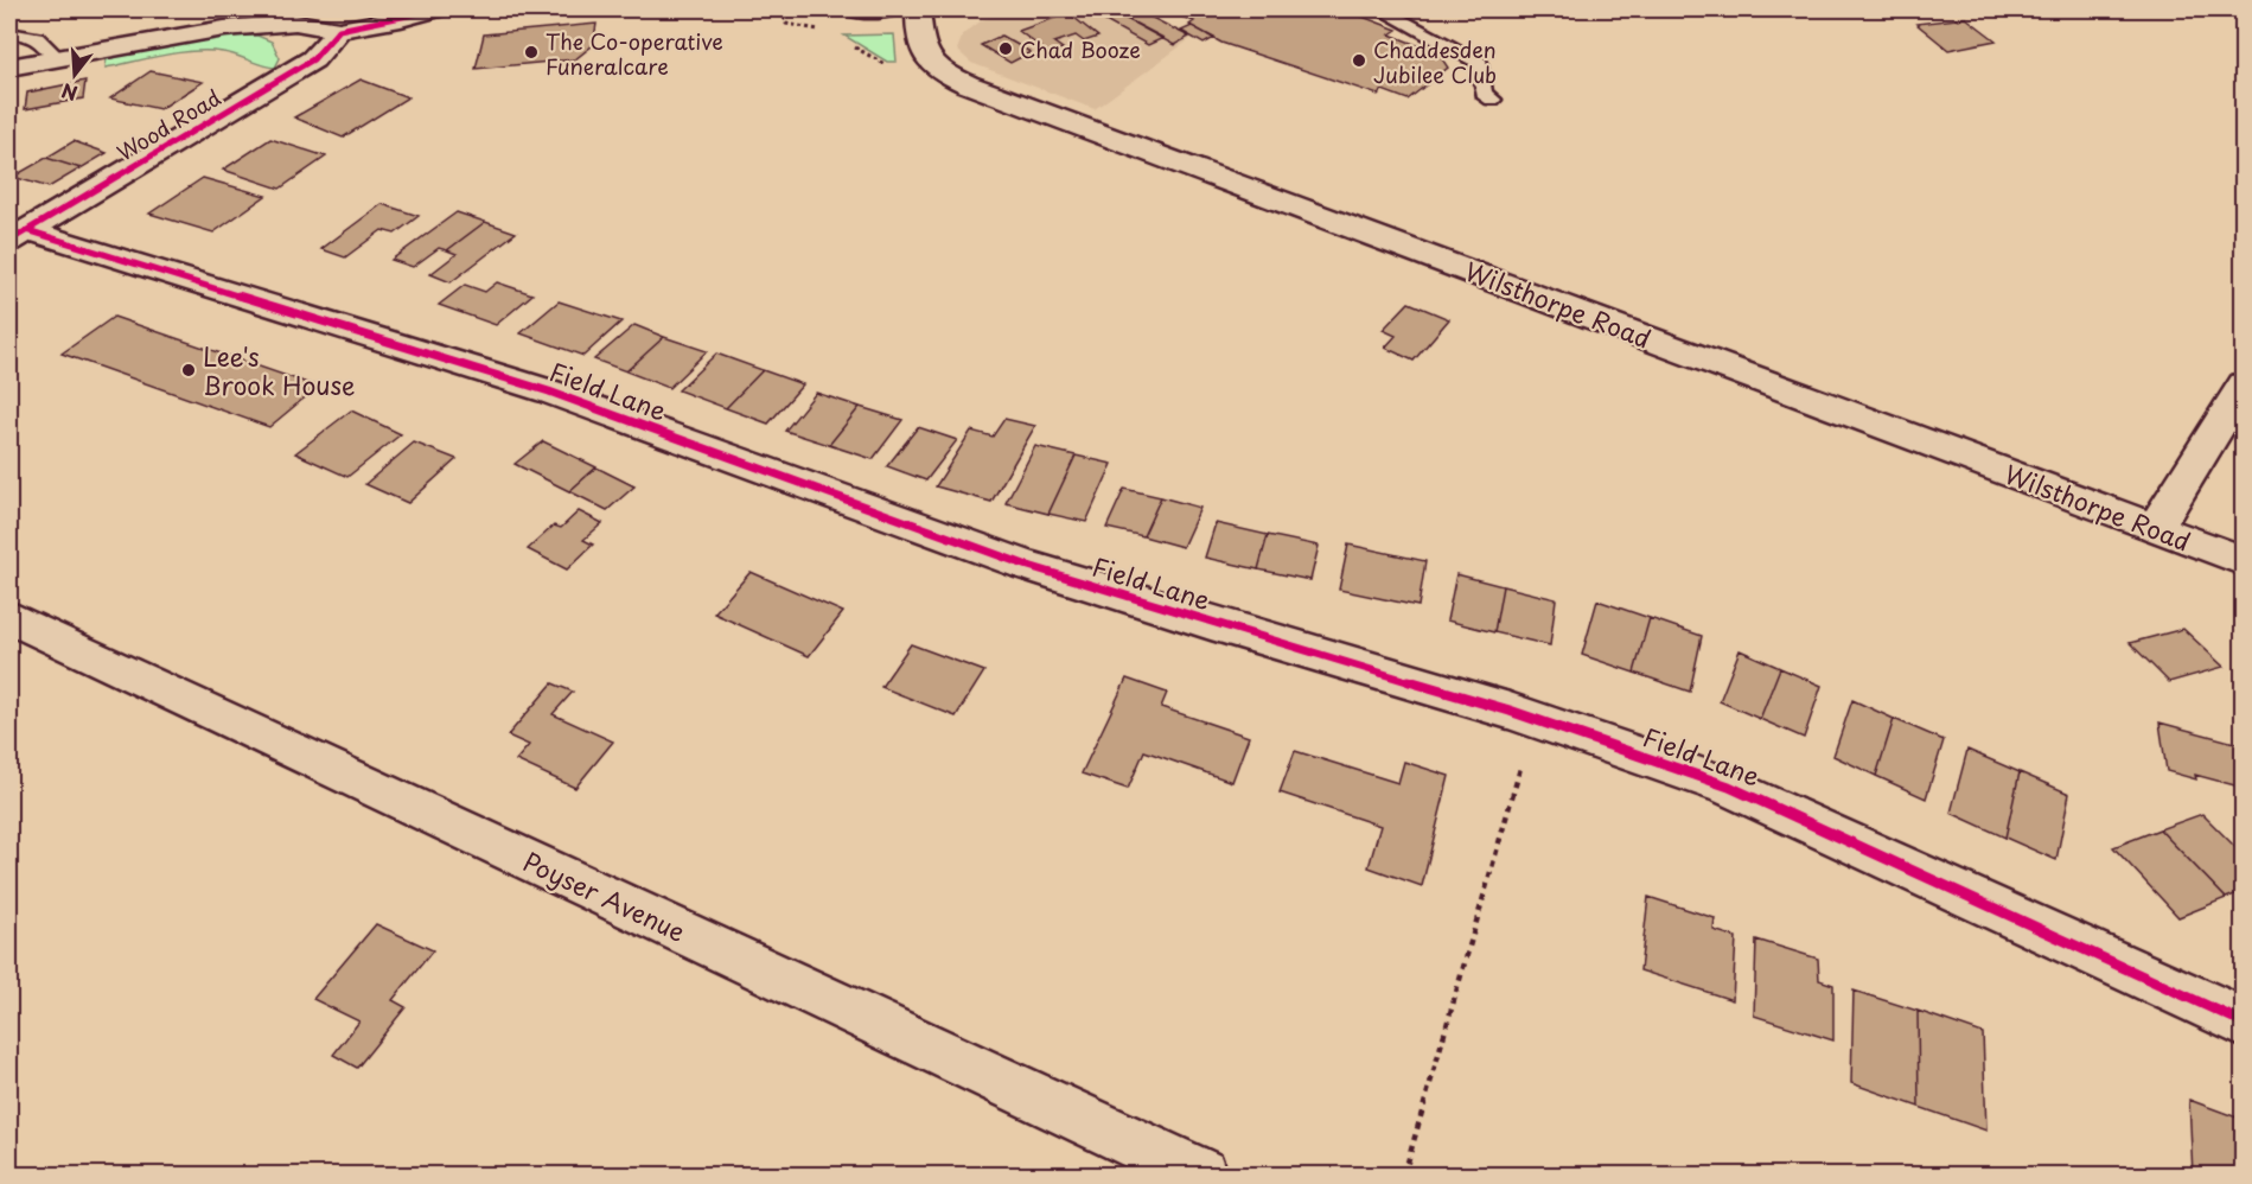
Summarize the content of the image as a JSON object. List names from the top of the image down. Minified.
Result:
{"streets":{"street":["Wood Road","Wilsthorpe Road","Field Lane","Poyser Avenue"]},"crossings":[["Wood Road","Field Lane"]],"places":["Chad Booze","The Co-operative Funeralcare","Chaddesden Jubilee Club","Lee's Brook House"],"north":"bottom"}
